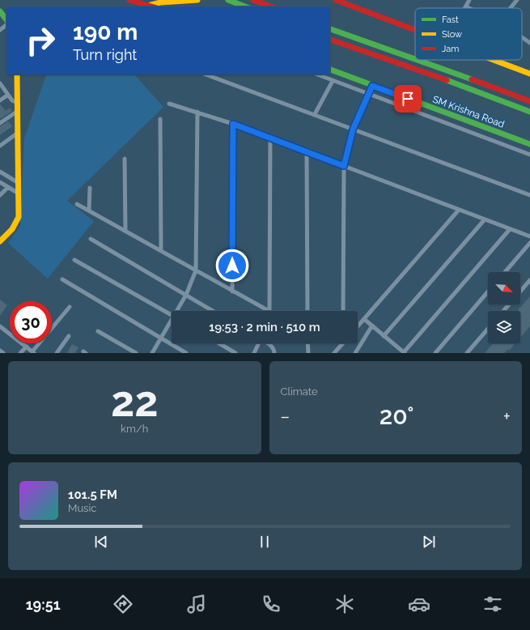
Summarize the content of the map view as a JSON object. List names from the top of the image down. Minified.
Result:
{"streets":{"main road":["SM Krishna Road"]},"legend":["Fast","Slow","Jam"],"north":"bottom right","page":{"turn":["190 m","Turn right"],"limit":"30","trip":"19:53 · 2 min · 510 m","tile":[["22","km/h"],"Climate"],"heat":["−","20°","+"],"song":["101.5 FM","Music"],"tabs":"19:51"}}
